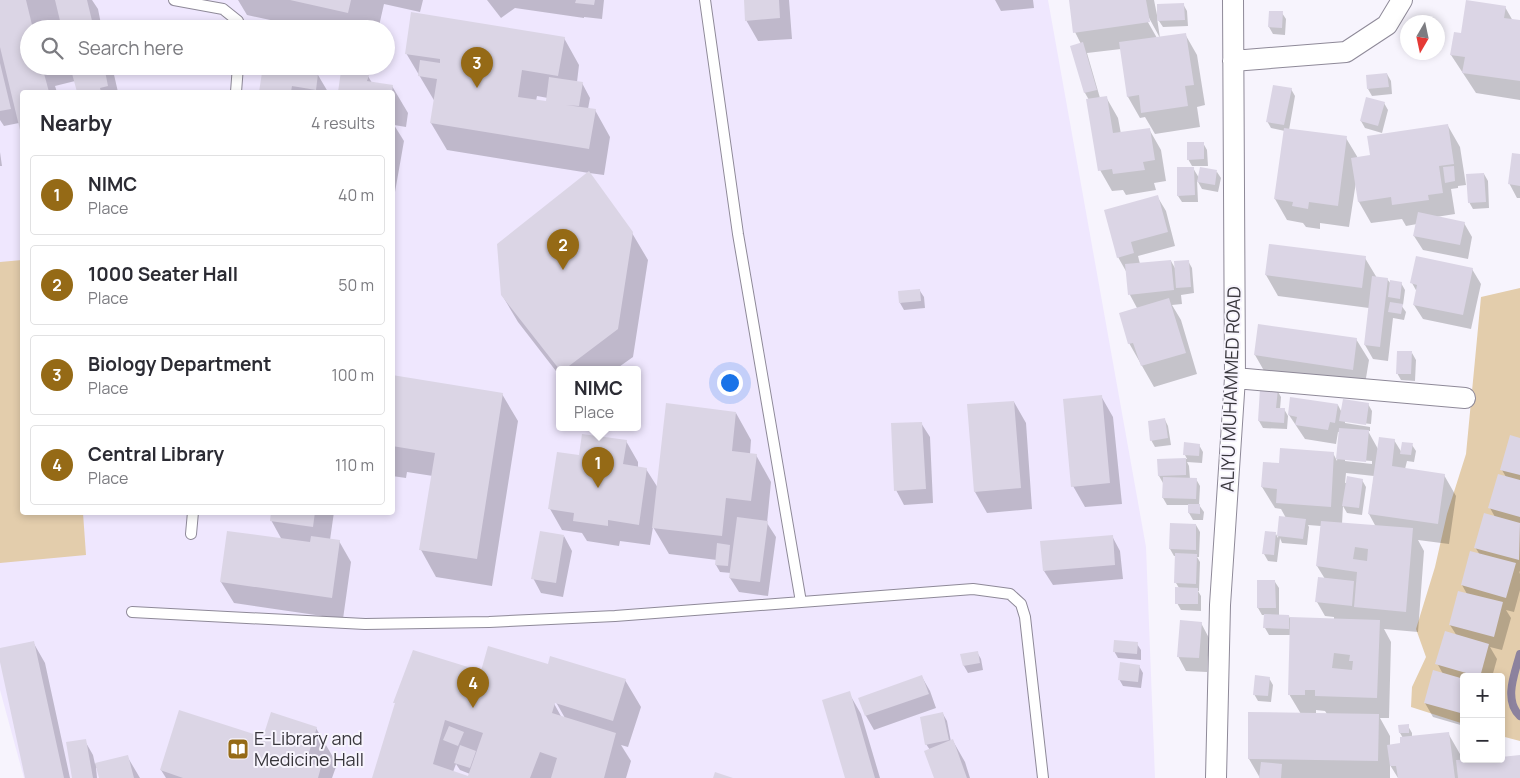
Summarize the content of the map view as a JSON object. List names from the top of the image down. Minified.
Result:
{"streets":{"street":["ALIYU MUHAMMED ROAD"]},"places":{"library":["E-Library and Medicine Hall"]},"north":"bottom","page":{"search":"Search here","pins":["3","2","1","4"],"heading":["Nearby","4 results"],"list":[{"mark":"1","name":"NIMC","note":"Place","value":"40 m"},{"mark":"2","name":"1000 Seater Hall","note":"Place","value":"50 m"},{"mark":"3","name":"Biology Department","note":"Place","value":"100 m"},{"mark":"4","name":"Central Library","note":"Place","value":"110 m"}],"popup":["NIMC","Place"],"map_buttons":["+","−"]}}
